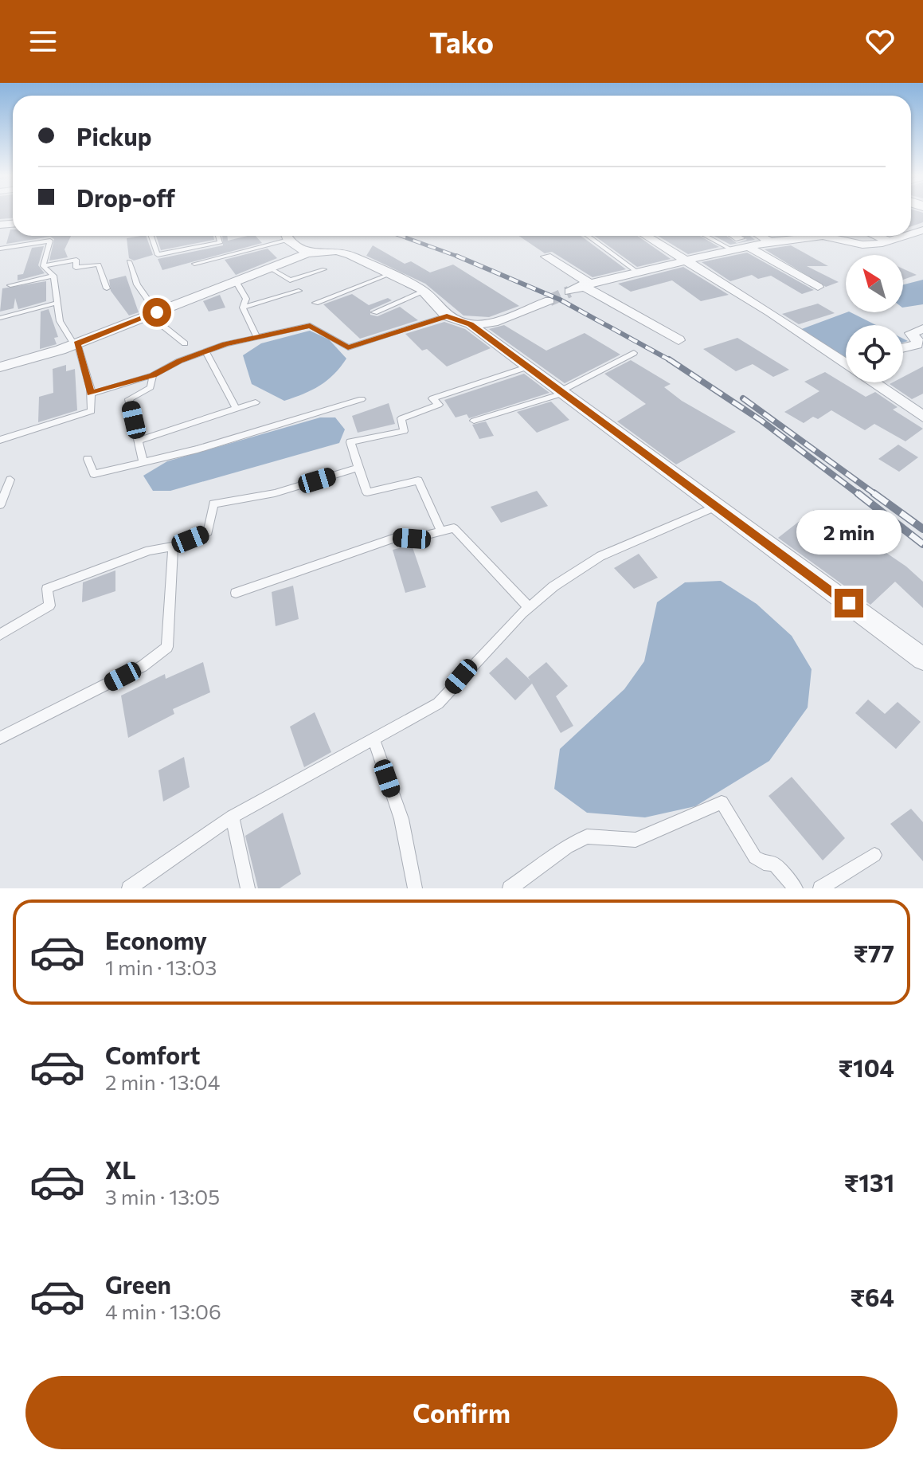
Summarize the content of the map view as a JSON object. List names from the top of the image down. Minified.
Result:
{"north":"top left","page":{"header":"Tako","banner":["Pickup","Drop-off"],"bubble":"2 min","list":[{"name":"Economy","note":"1 min · 13:03","value":"₹77"},{"name":"Comfort","note":"2 min · 13:04","value":"₹104"},{"name":"XL","note":"3 min · 13:05","value":"₹131"},{"name":"Green","note":"4 min · 13:06","value":"₹64"}],"buttons":"Confirm"}}
